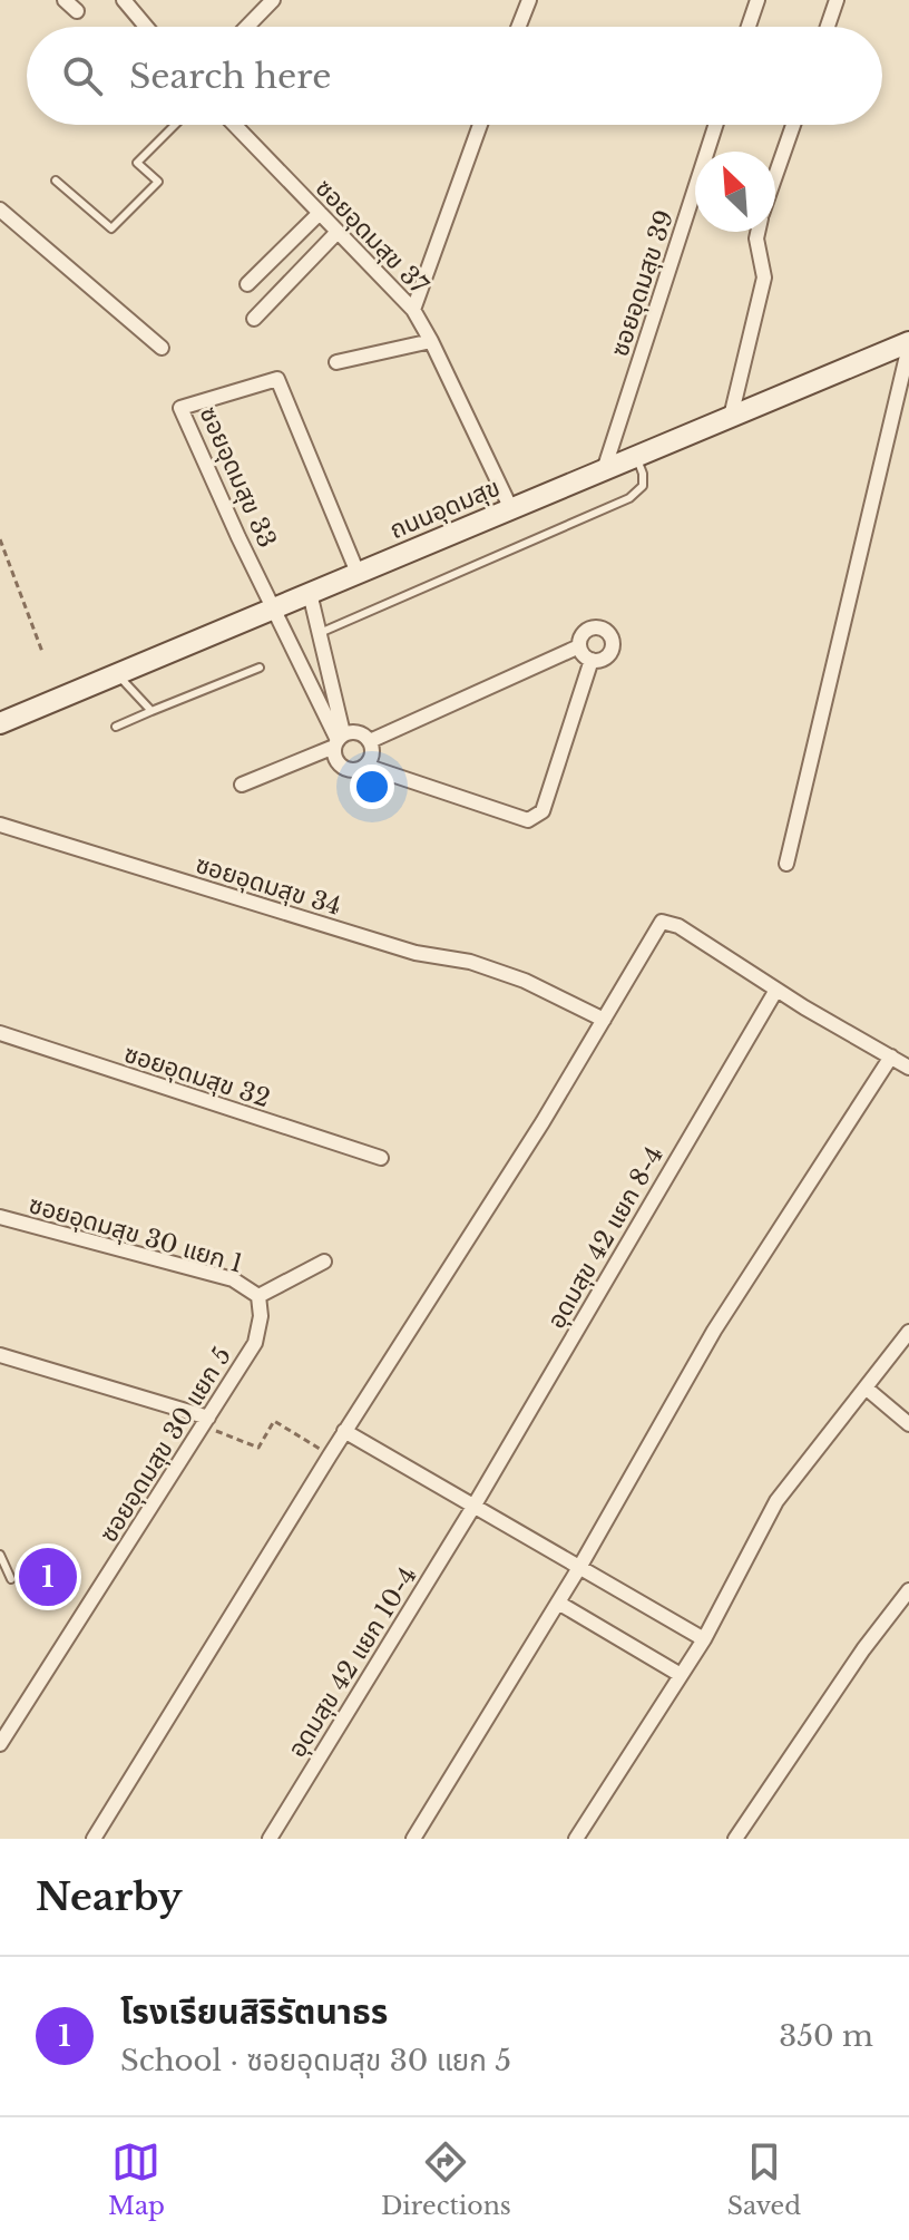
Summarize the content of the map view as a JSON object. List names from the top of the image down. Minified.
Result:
{"streets":{"main road":["ถนนอุดมสุข"],"street":["ซอยอุดมสุข 37","ซอยอุดมสุข 39","ซอยอุดมสุข 33","ซอยอุดมสุข 34","ซอยอุดมสุข 32","ซอยอุดมสุข 30 แยก 1","อุดมสุข 42 แยก 8-4","ซอยอุดมสุข 30 แยก 5","อุดมสุข 42 แยก 10-4"]},"crossings":[["ซอยอุดมสุข 37","ถนนอุดมสุข"],["ซอยอุดมสุข 39","ถนนอุดมสุข"],["ซอยอุดมสุข 33","ถนนอุดมสุข"],["ซอยอุดมสุข 30 แยก 1","ซอยอุดมสุข 30 แยก 5"],["อุดมสุข 42 แยก 8-4","อุดมสุข 42 แยก 10-4"]],"north":"top left","page":{"search":"Search here","pins":"1","heading":"Nearby","list":[{"mark":"1","name":"โรงเรียนสิริรัตนาธร","note":"School · ซอยอุดมสุข 30 แยก 5","value":"350 m"}],"nav":["Map","Directions","Saved"]}}
